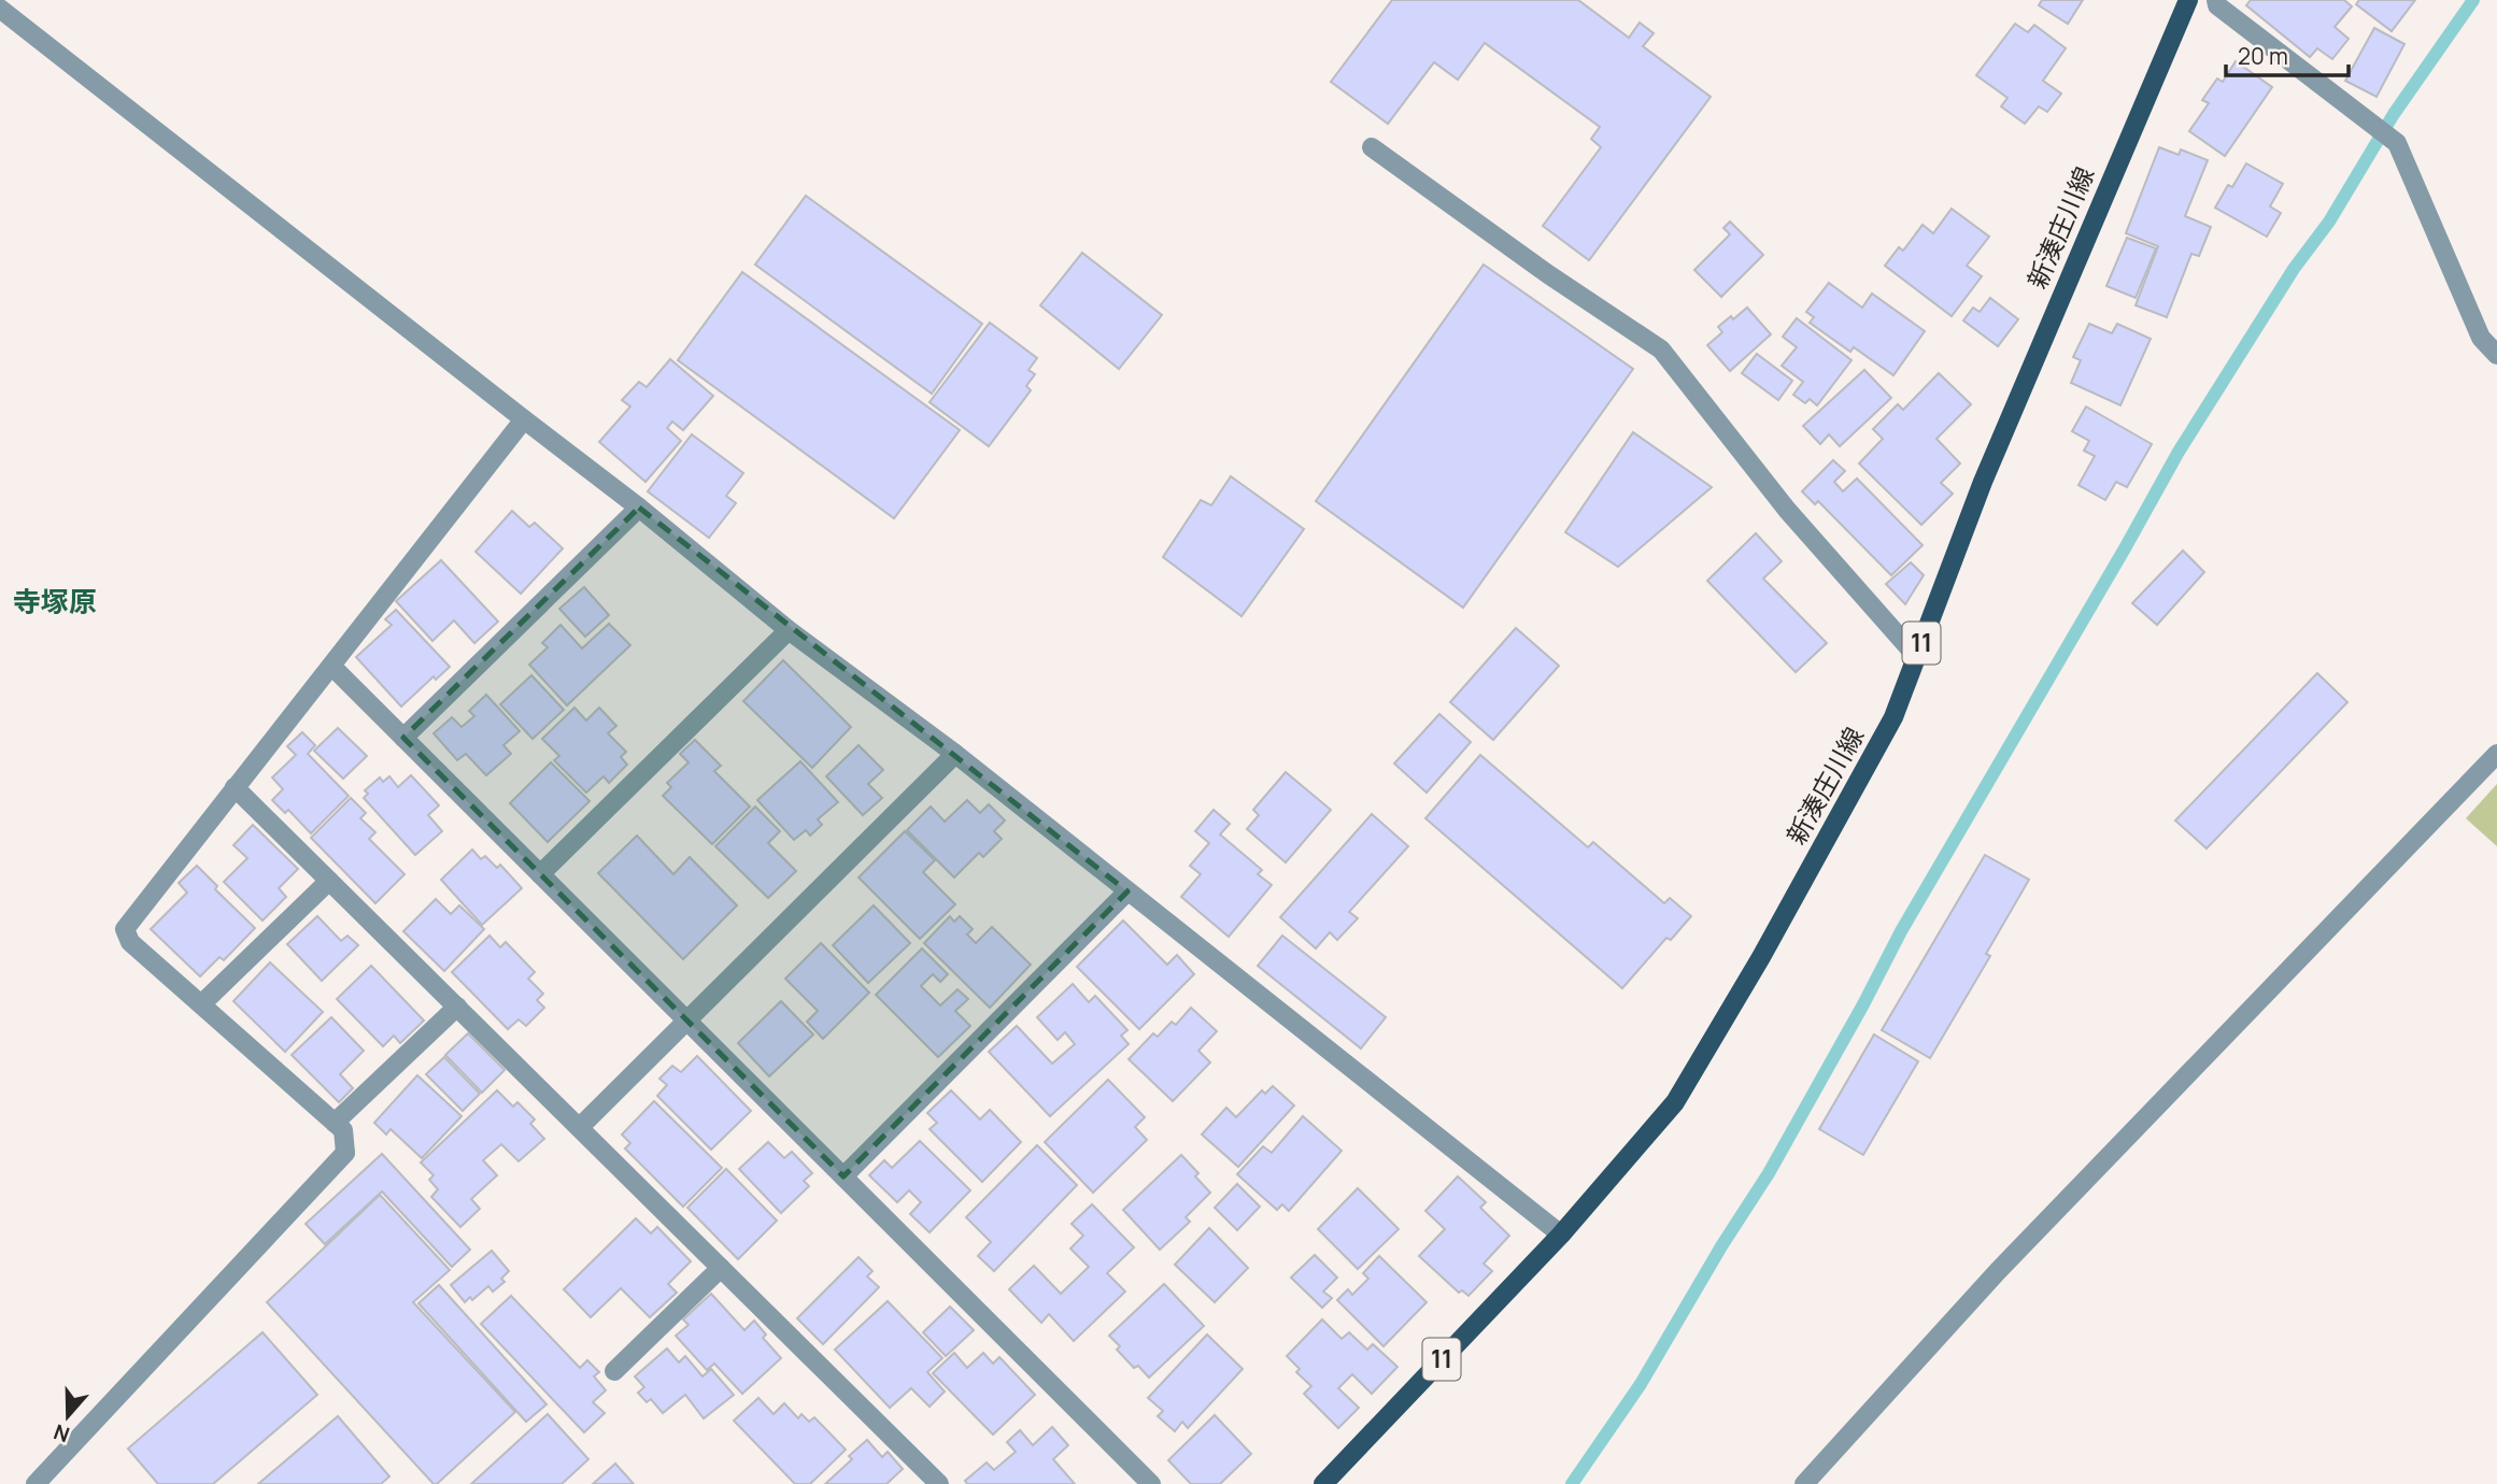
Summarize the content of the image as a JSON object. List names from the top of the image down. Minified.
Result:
{"streets":{"main road":["新湊庄川線","11"]},"districts":["寺塚原"],"scale_bar":"20 m","north":"bottom"}
